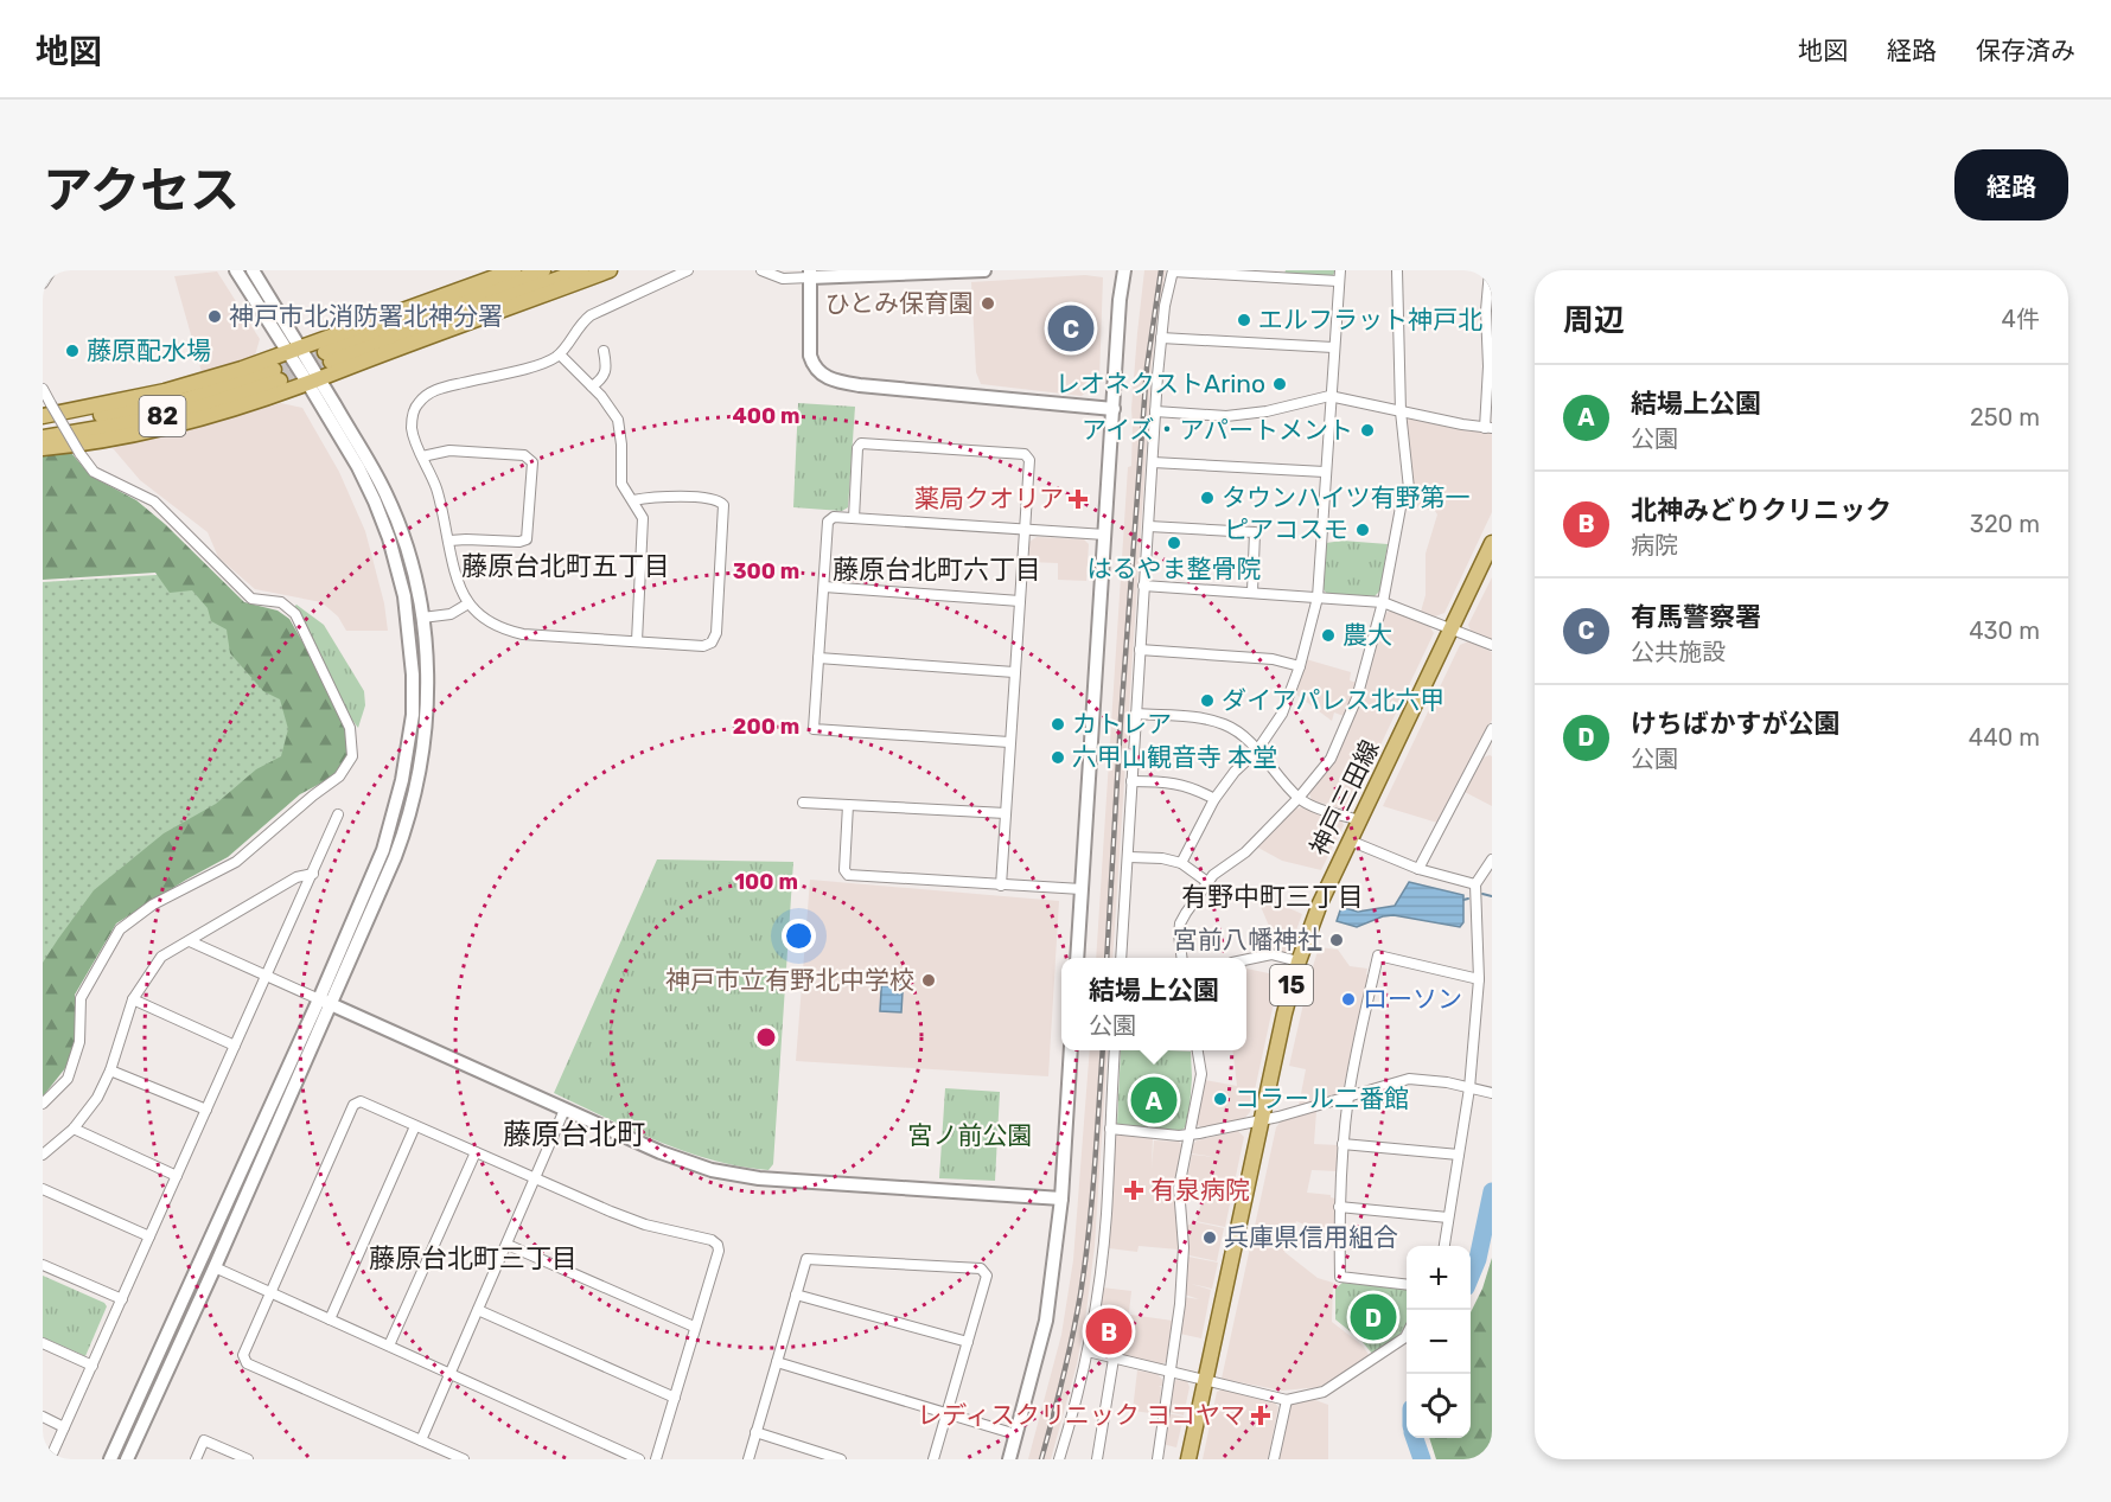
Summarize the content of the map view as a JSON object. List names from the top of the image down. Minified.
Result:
{"streets":{"main road":["82","神戸三田線","15"]},"districts":["藤原台北町五丁目","藤原台北町六丁目","有野中町三丁目","藤原台北町","藤原台北町三丁目"],"parks":["宮ノ前公園"],"places":{"other":["ひとみ保育園","神戸市北消防署北神分署","エルフラット神戸北","藤原配水場","レオネクストArino","アイズ・アパートメント","タウンハイツ有野第一","ピアコスモ","はるやま整骨院","農大","ダイアパレス北六甲","カトレア","六甲山観音寺 本堂","宮前八幡神社","神戸市立有野北中学校","ローソン","コラール二番館","兵庫県信用組合"],"health":["薬局クオリア","有泉病院","レディスクリニック ヨコヤマ"]},"page":{"header":"地図","nav":["地図","経路","保存済み"],"title":"アクセス","buttons":"経路","heading":["周辺","4件"],"pins":["C","A","D","B"],"list":[{"mark":"A","name":"結場上公園","note":"公園","value":"250 m"},{"mark":"B","name":"北神みどりクリニック","note":"病院","value":"320 m"},{"mark":"C","name":"有馬警察署","note":"公共施設","value":"430 m"},{"mark":"D","name":"けちばかすが公園","note":"公園","value":"440 m"}],"popup":["結場上公園","公園"],"map_buttons":["+","−"]},"rings":["400 m","300 m","200 m","100 m"]}
